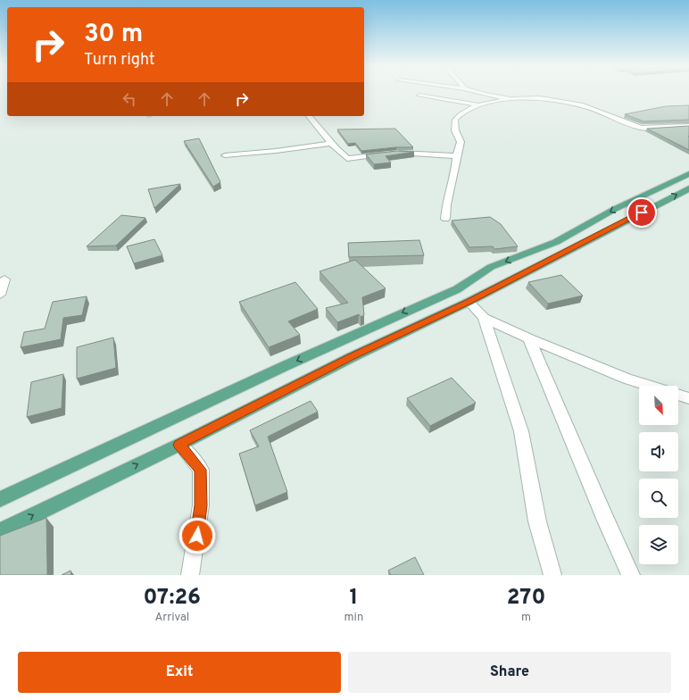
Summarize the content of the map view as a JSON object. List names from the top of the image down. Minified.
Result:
{"north":"bottom right","page":{"turn":["30 m","Turn right"],"eta":["07:26","Arrival","1","min","270","m"],"buttons":["Exit","Share"]}}
